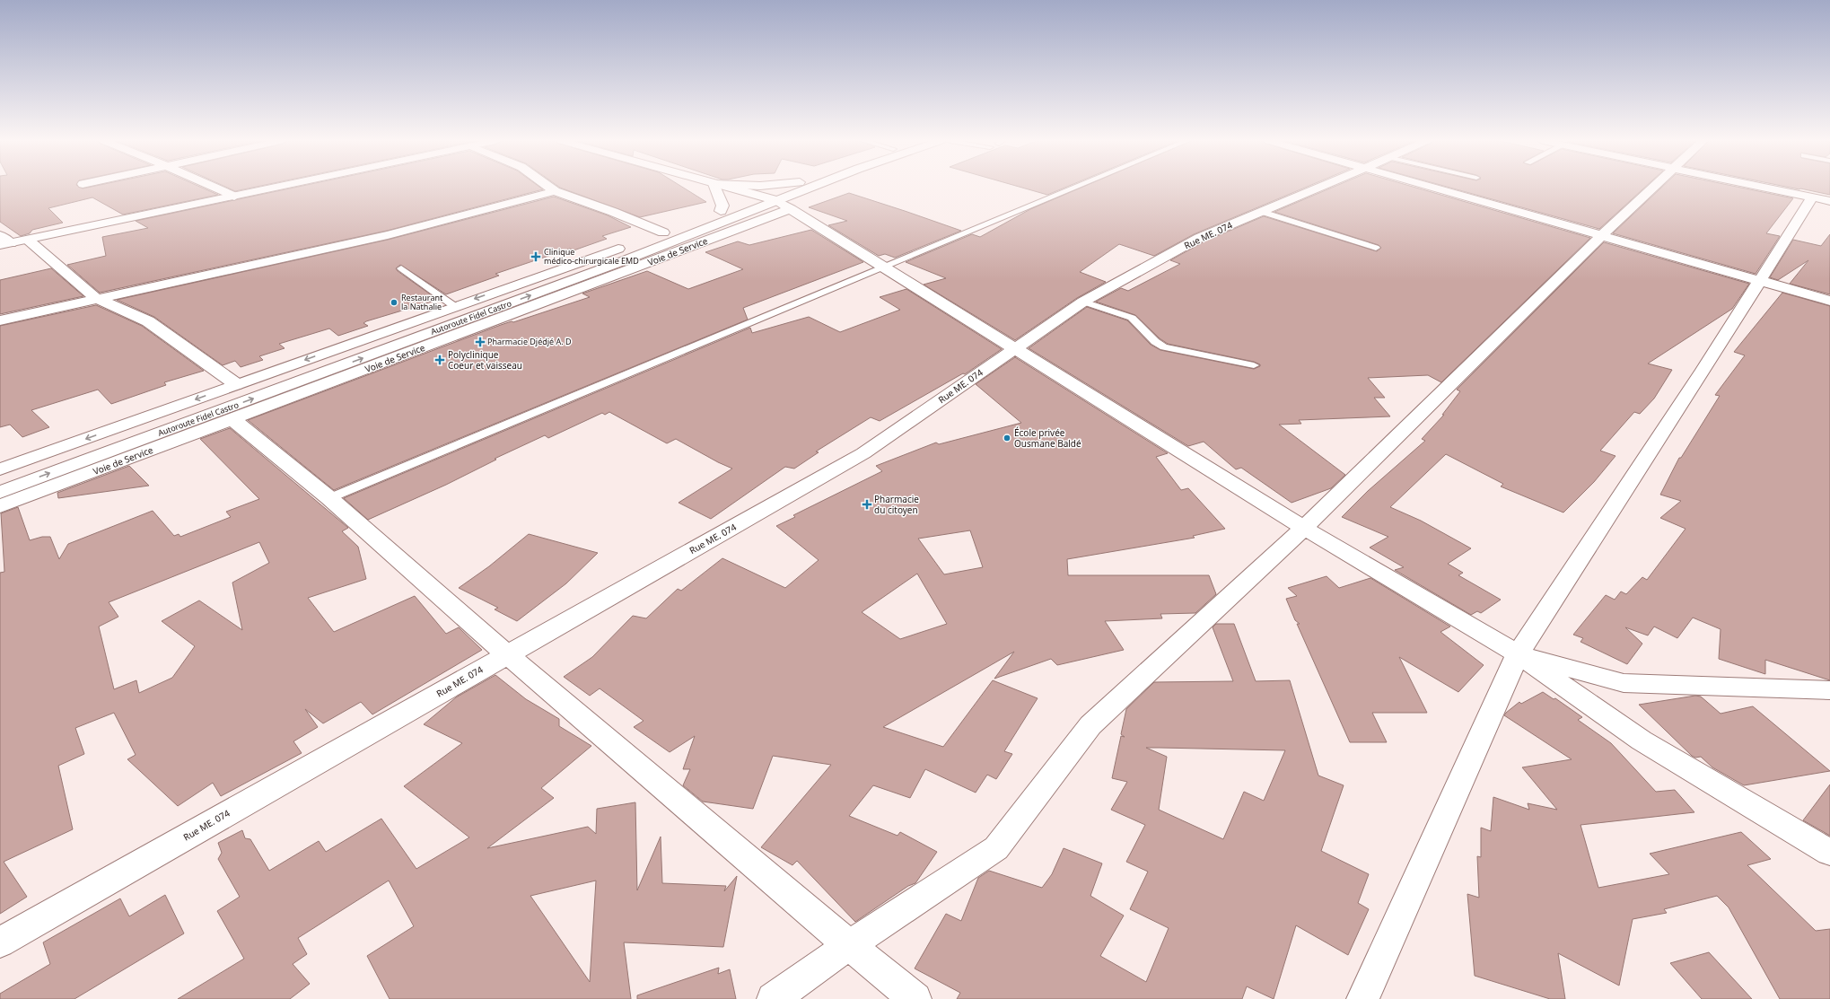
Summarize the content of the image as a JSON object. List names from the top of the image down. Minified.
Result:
{"streets":{"main road":["Rue ME. 074","Voie de Service","Autoroute Fidel Castro"]},"crossings":[["Voie de Service","Autoroute Fidel Castro"]],"places":{"health":["Clinique médico-chirurgicale EMD","Pharmacie Djédjé A. D","Polyclinique Coeur et vaisseau","Pharmacie du citoyen"],"other":["Restaurant la Nathalie","École privée Ousmane Baldé"]}}
